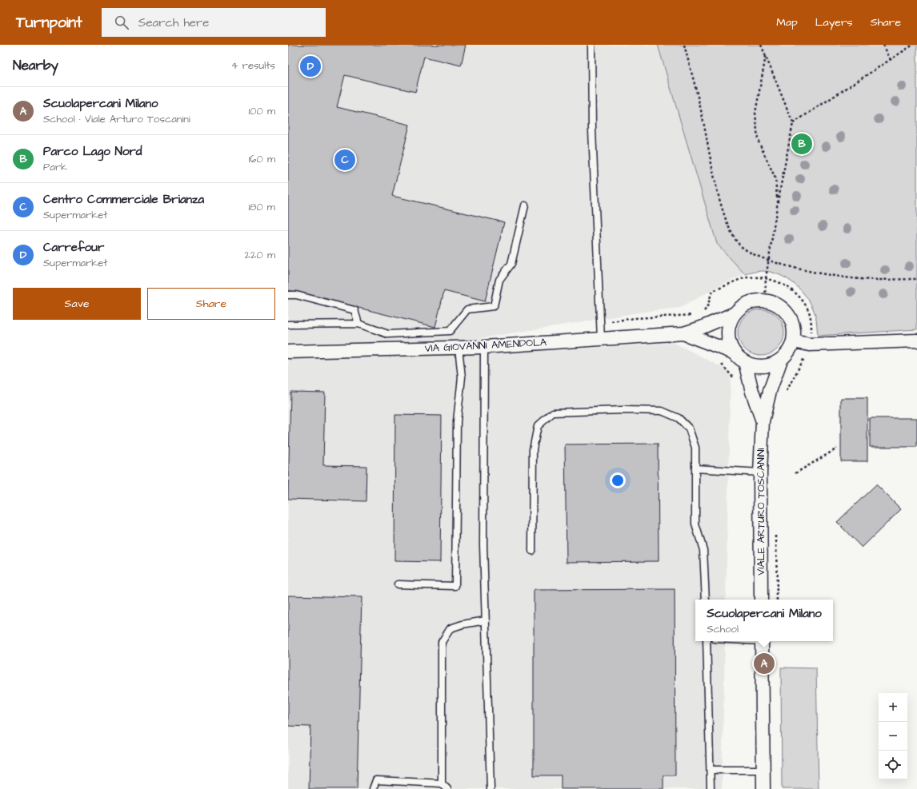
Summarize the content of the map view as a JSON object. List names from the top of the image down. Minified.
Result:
{"streets":{"street":["VIA GIOVANNI AMENDOLA","VIALE ARTURO TOSCANINI"]},"crossings":[["VIA GIOVANNI AMENDOLA","VIALE ARTURO TOSCANINI"]],"page":{"header":"Turnpoint","search":"Search here","nav":["Map","Layers","Share"],"heading":["Nearby","4 results"],"pins":["D","B","C","A"],"list":[{"mark":"A","name":"Scuolapercani Milano","note":"School · Viale Arturo Toscanini","value":"100 m"},{"mark":"B","name":"Parco Lago Nord","note":"Park","value":"160 m"},{"mark":"C","name":"Centro Commerciale Brianza","note":"Supermarket","value":"180 m"},{"mark":"D","name":"Carrefour","note":"Supermarket","value":"220 m"}],"buttons":["Save","Share"],"popup":["Scuolapercani Milano","School"],"map_buttons":["+","−"]}}
